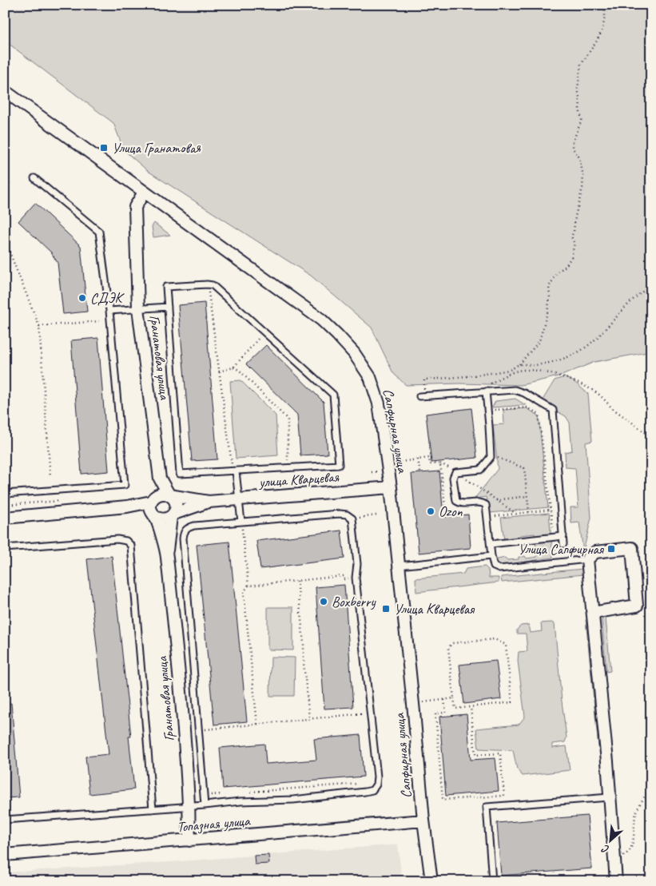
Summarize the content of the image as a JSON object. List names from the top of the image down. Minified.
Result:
{"streets":{"street":["Гранатовая улица","Сапфирная улица","улица Кварцевая","Топазная улица"]},"crossings":[["Гранатовая улица","Сапфирная улица"],["Гранатовая улица","Топазная улица"],["Сапфирная улица","улица Кварцевая"],["Сапфирная улица","Топазная улица"]],"places":{"transit":["Улица Гранатовая","Улица Сапфирная","Улица Кварцевая"],"other":["СДЭК","Ozon","Boxberry"]},"north":"bottom left"}
